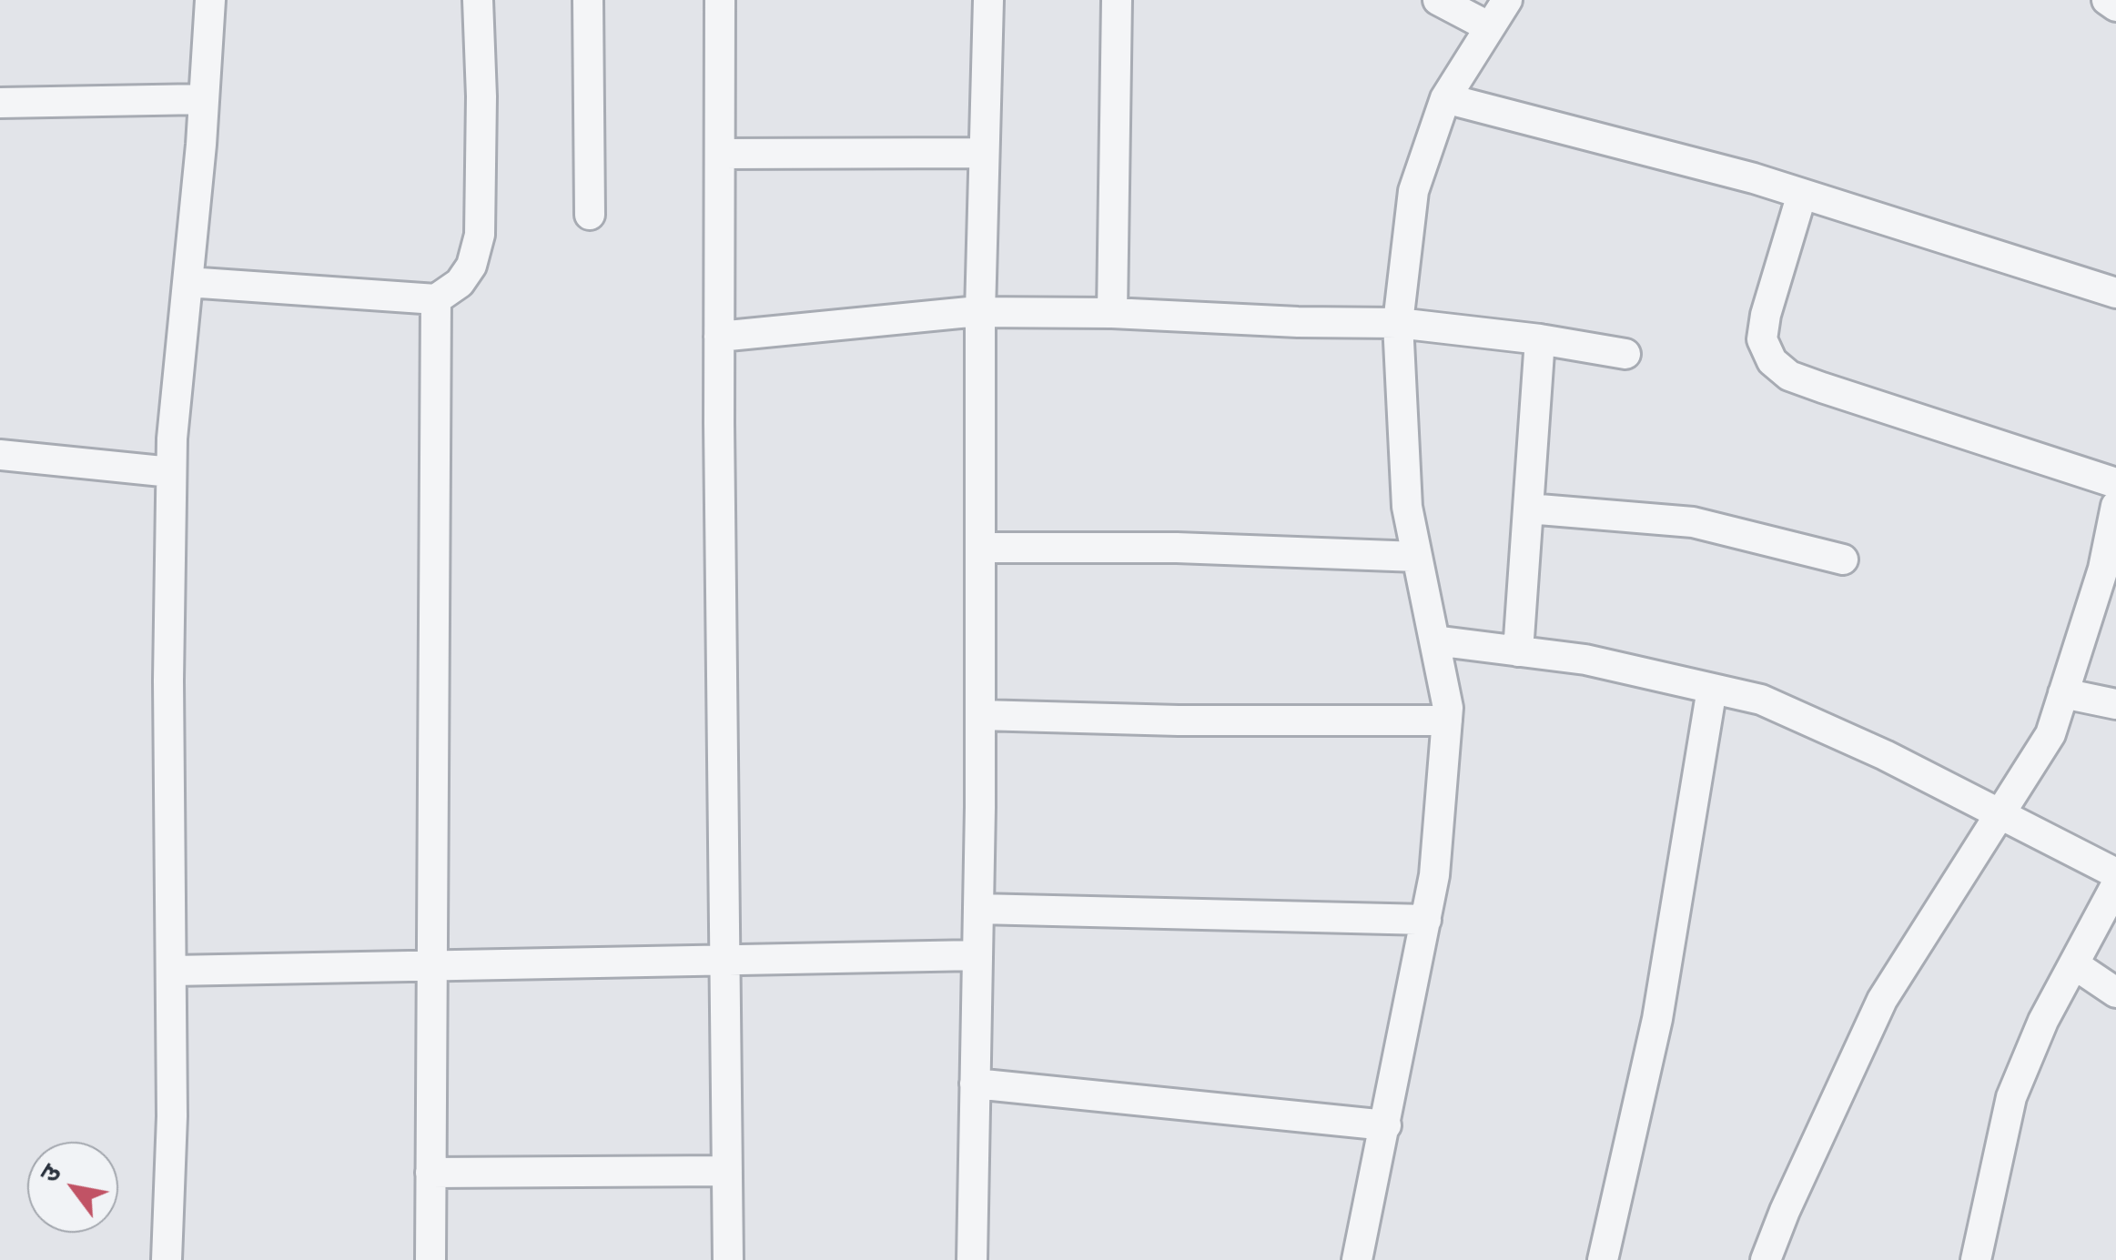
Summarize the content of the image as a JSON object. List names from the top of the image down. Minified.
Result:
{"north":"top left"}
